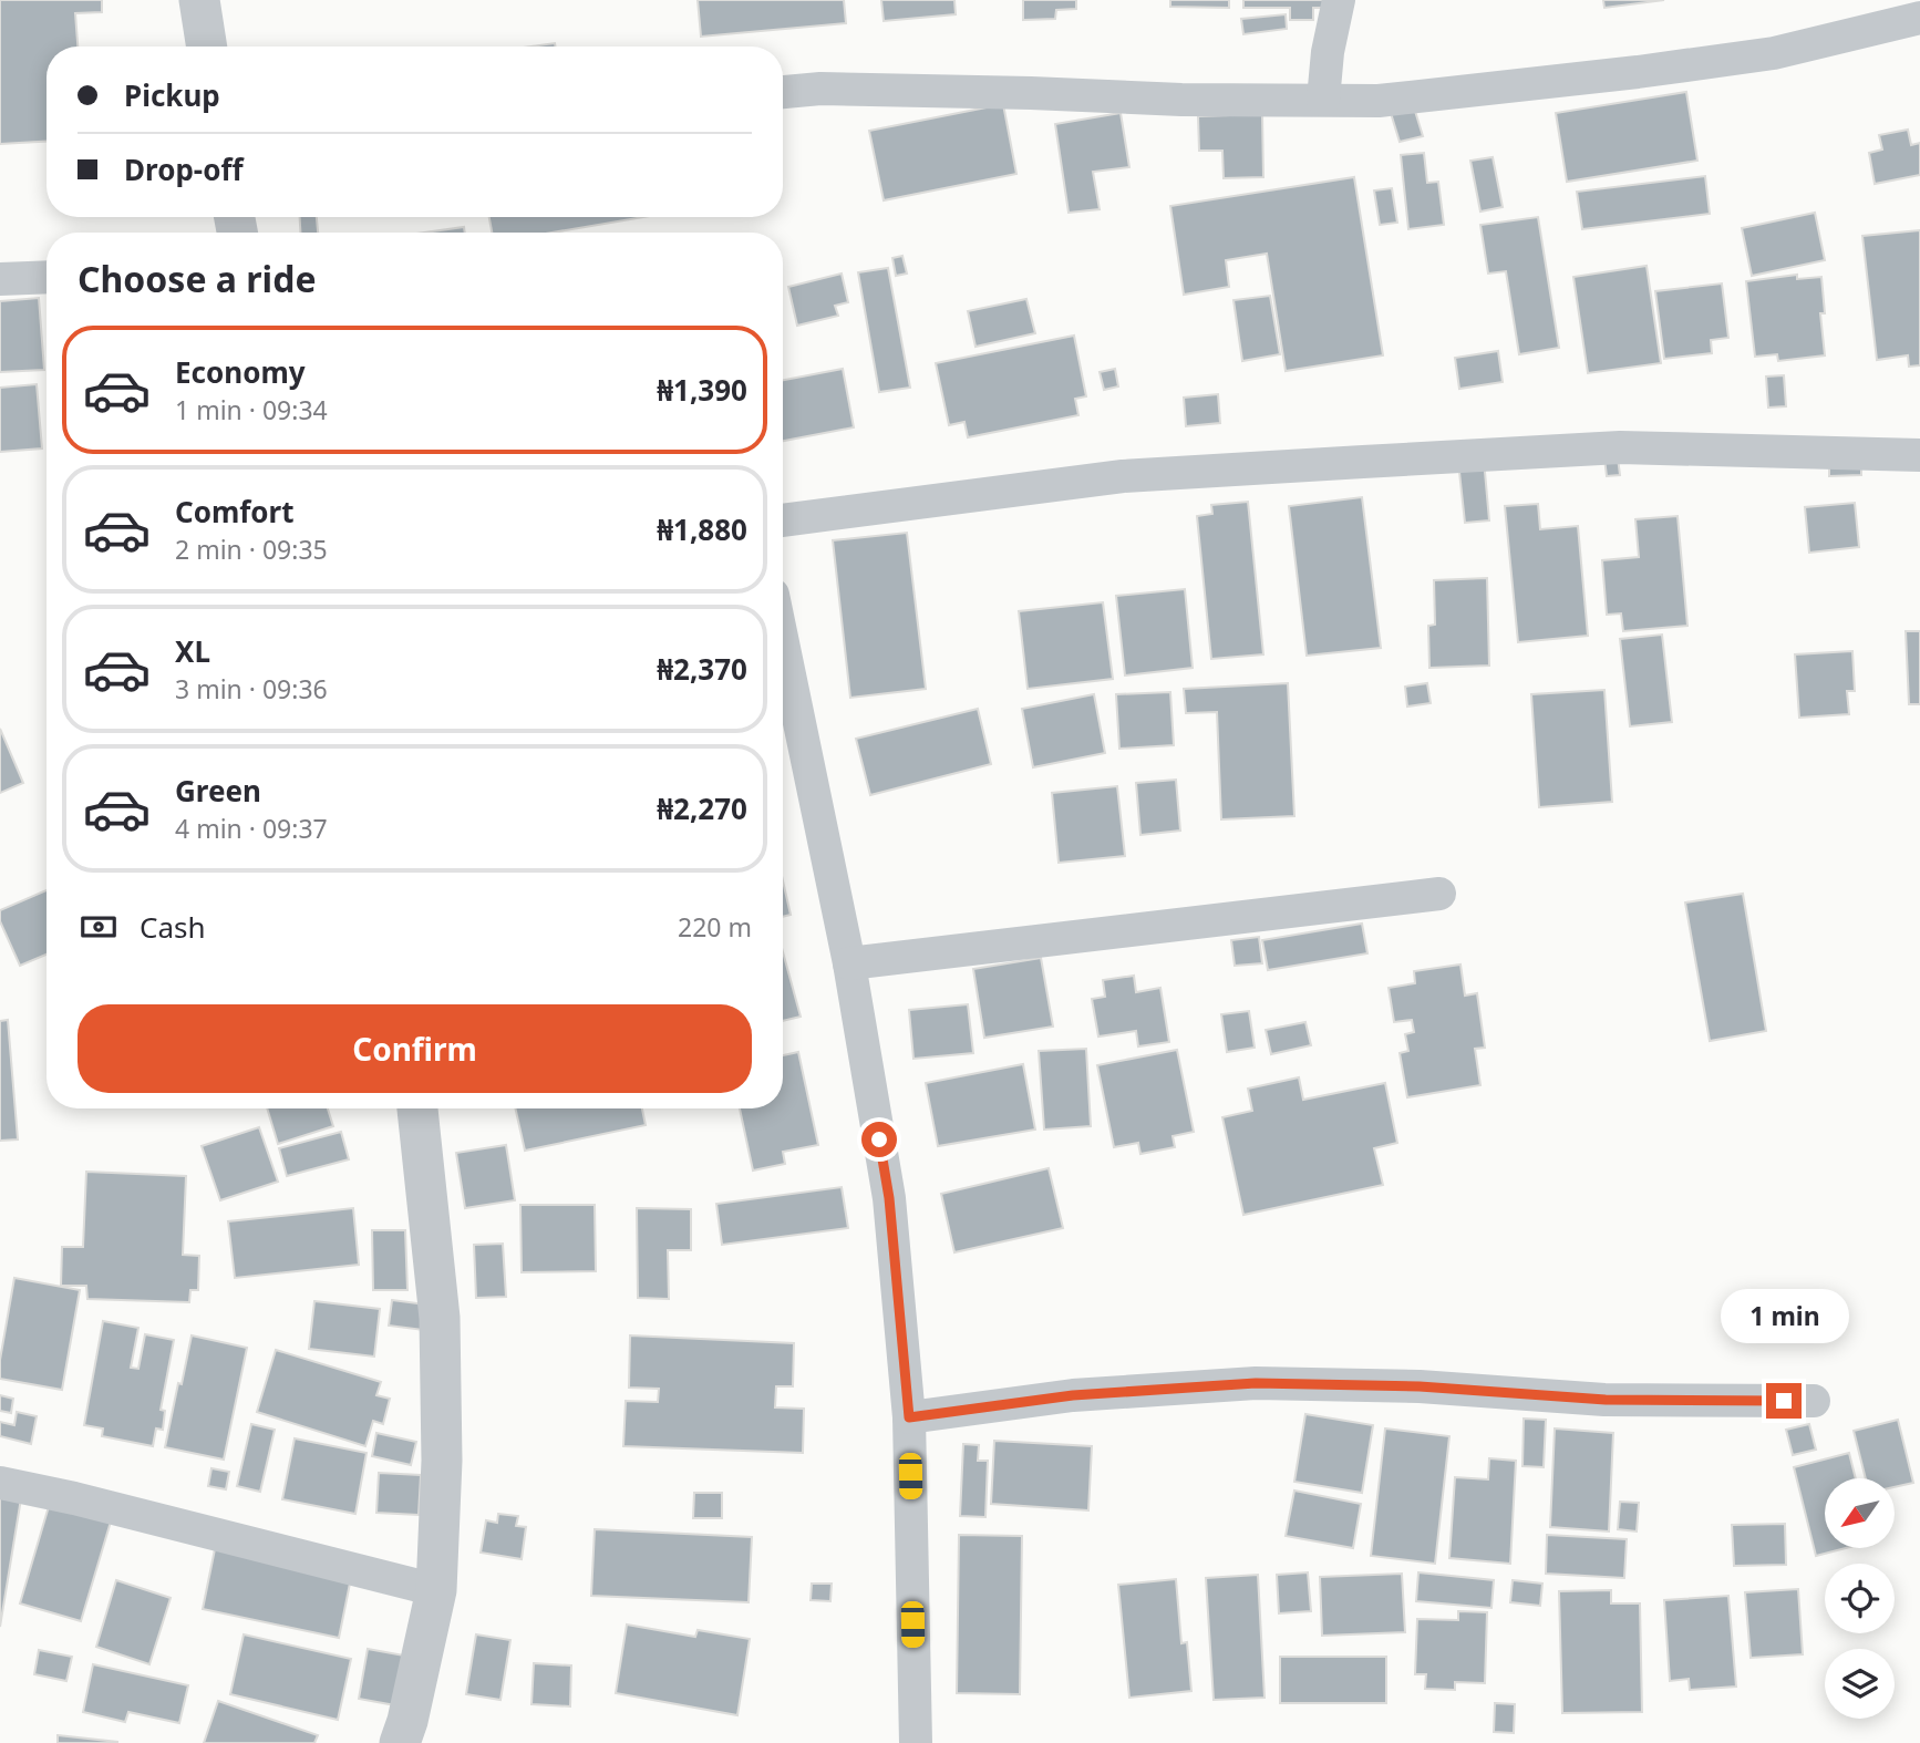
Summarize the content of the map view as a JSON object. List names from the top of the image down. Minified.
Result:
{"north":"bottom left","page":{"banner":["Pickup","Drop-off"],"heading":"Choose a ride","list":[{"name":"Economy","note":"1 min · 09:34","value":"₦1,390"},{"name":"Comfort","note":"2 min · 09:35","value":"₦1,880"},{"name":"XL","note":"3 min · 09:36","value":"₦2,370"},{"name":"Green","note":"4 min · 09:37","value":"₦2,270"}],"pay":["Cash","220 m"],"buttons":"Confirm","bubble":"1 min"}}
